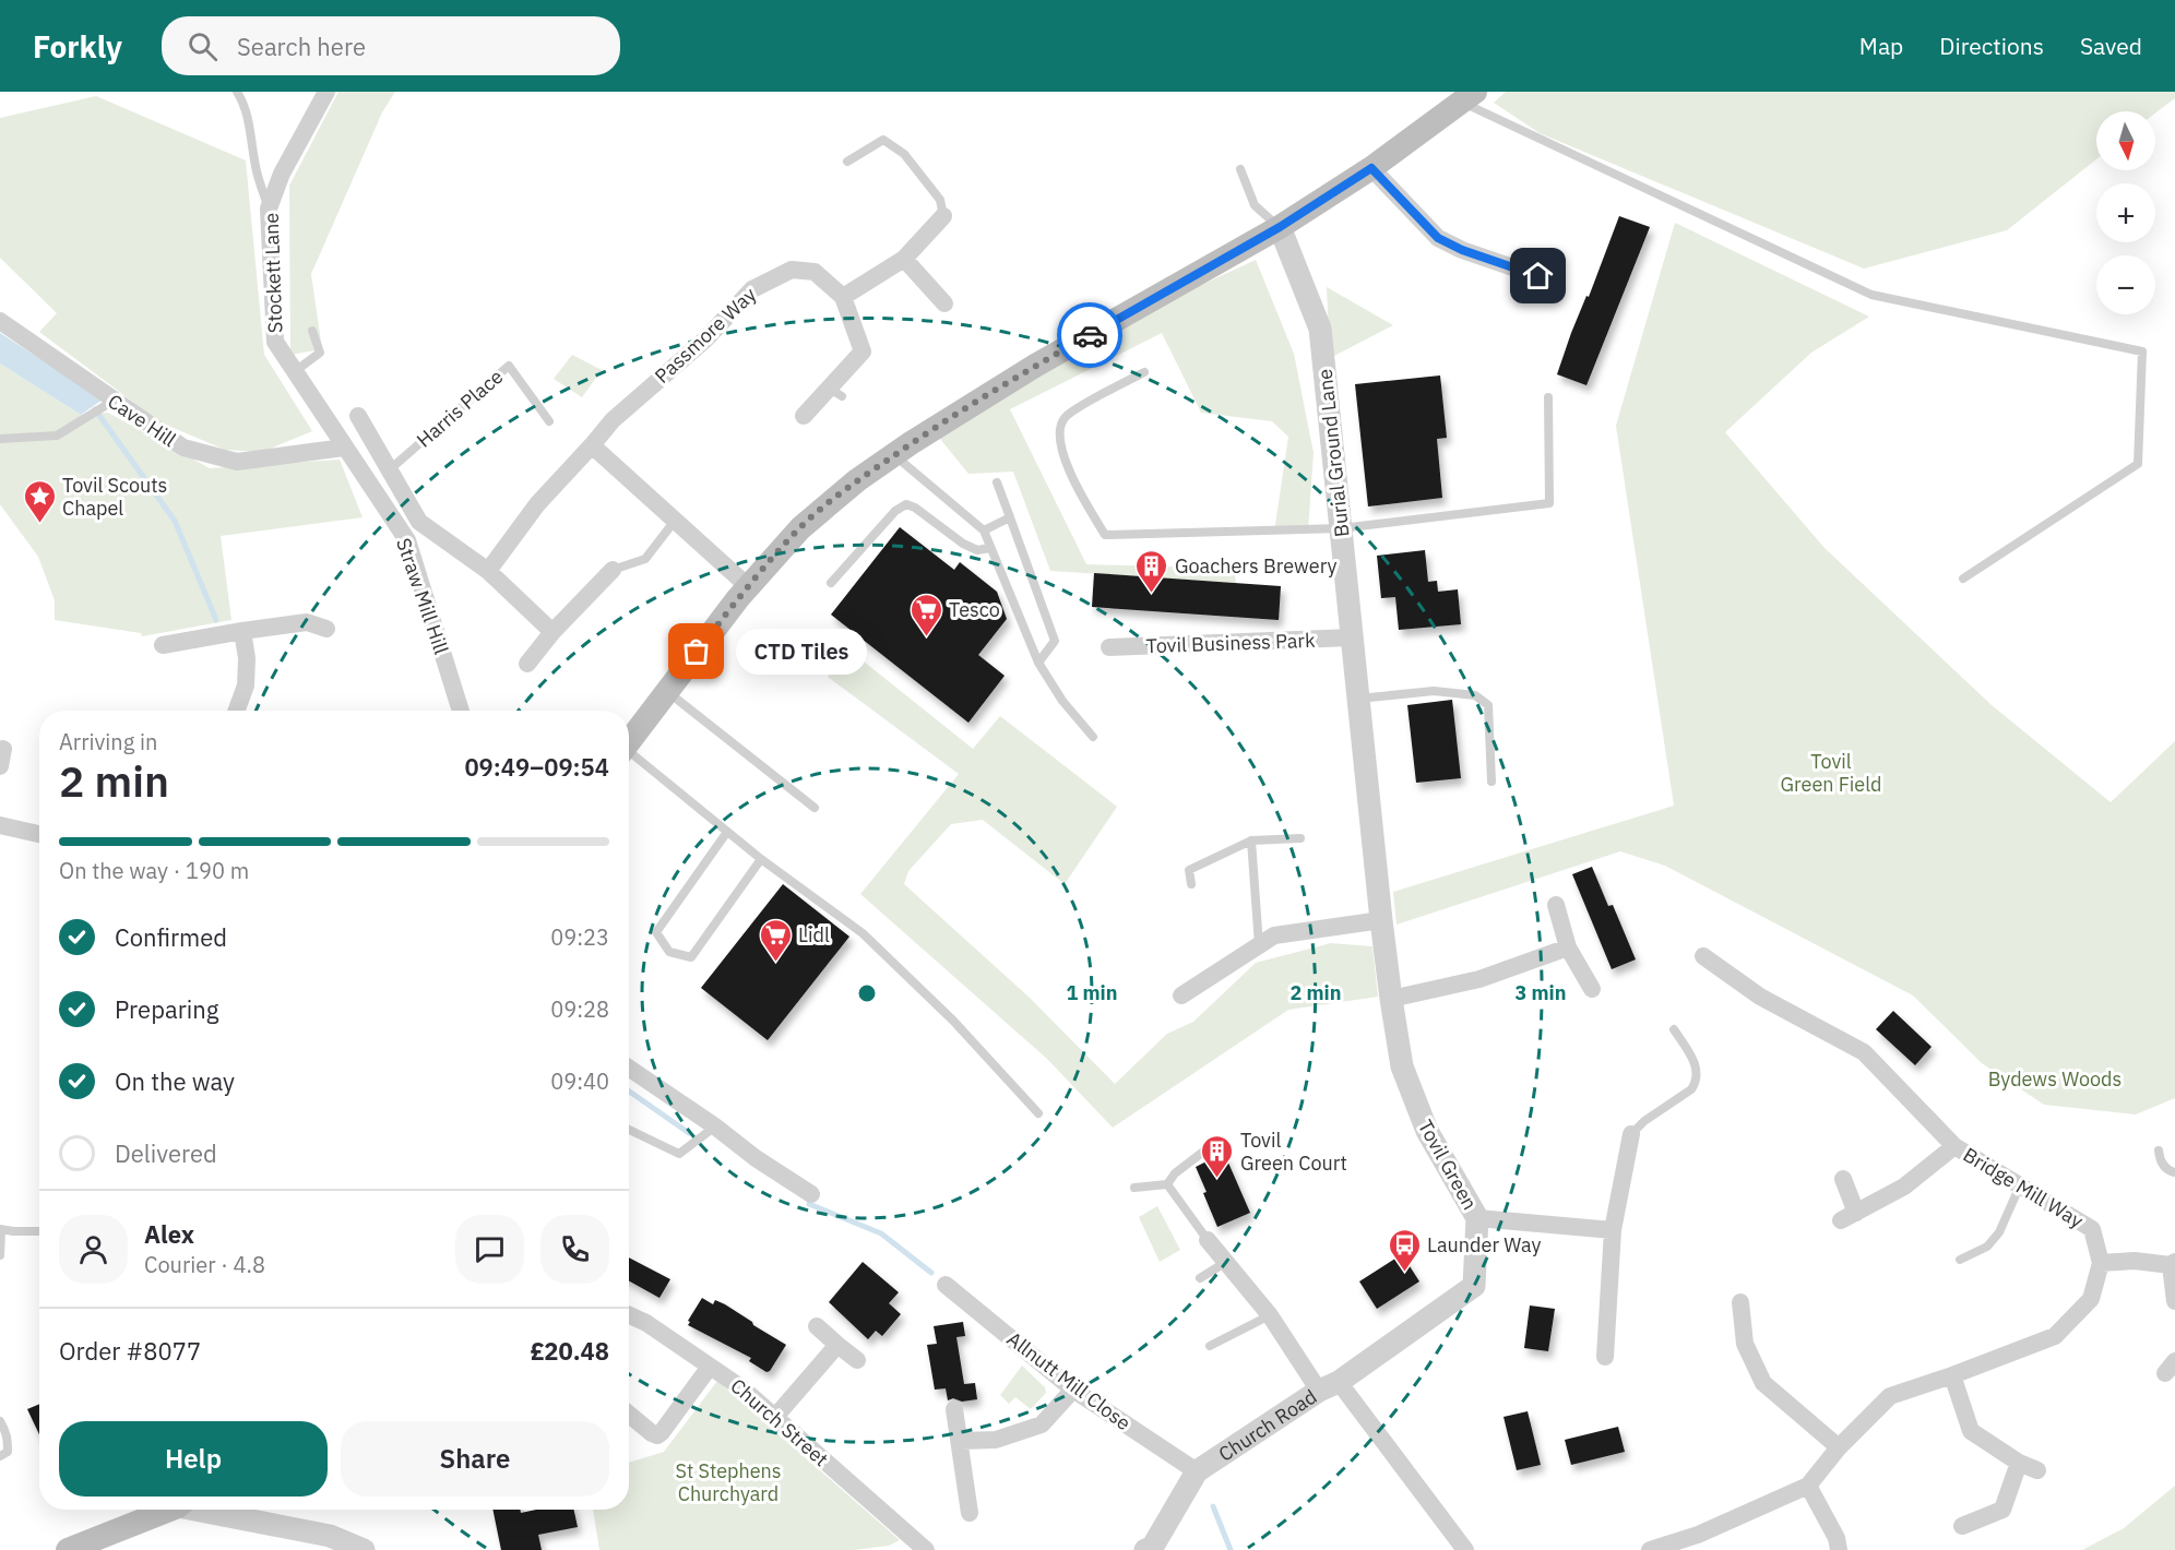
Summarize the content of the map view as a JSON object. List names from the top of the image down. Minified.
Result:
{"streets":{"street":["Stockett Lane","Passmore Way","Cave Hill","Burial Ground Lane","Straw Mill Hill","Tovil Business Park","Tovil Green","Bridge Mill Way","Allnutt Mill Close","Church Street","Church Road"],"lane":["Harris Place"]},"crossings":[["Stockett Lane","Cave Hill"],["Stockett Lane","Straw Mill Hill"],["Cave Hill","Straw Mill Hill"],["Burial Ground Lane","Tovil Business Park"],["Burial Ground Lane","Tovil Green"],["Tovil Green","Church Road"],["Allnutt Mill Close","Church Road"]],"parks":["Tovil Green Field","Bydews Woods","St Stephens Churchyard"],"places":{"place":["Tovil Scouts Chapel"],"building":["Goachers Brewery","Tovil Green Court"],"supermarket":["Tesco","Lidl"],"other":["CTD Tiles"],"bus stop":["Launder Way"]},"north":"bottom","page":{"header":"Forkly","search":"Search here","nav":["Map","Directions","Saved"],"map_buttons":["+","−"],"bubble":"CTD Tiles","heading":["2 min","Arriving in","09:49–09:54"],"panel":["Alex","Courier · 4.8","Order #8077","£20.48"],"bar":"On the way · 190 m","list":[["Confirmed","09:23"],["Preparing","09:28"],["On the way","09:40"],"Delivered"],"buttons":["Help","Share"]},"rings":["1 min","2 min","3 min"]}
